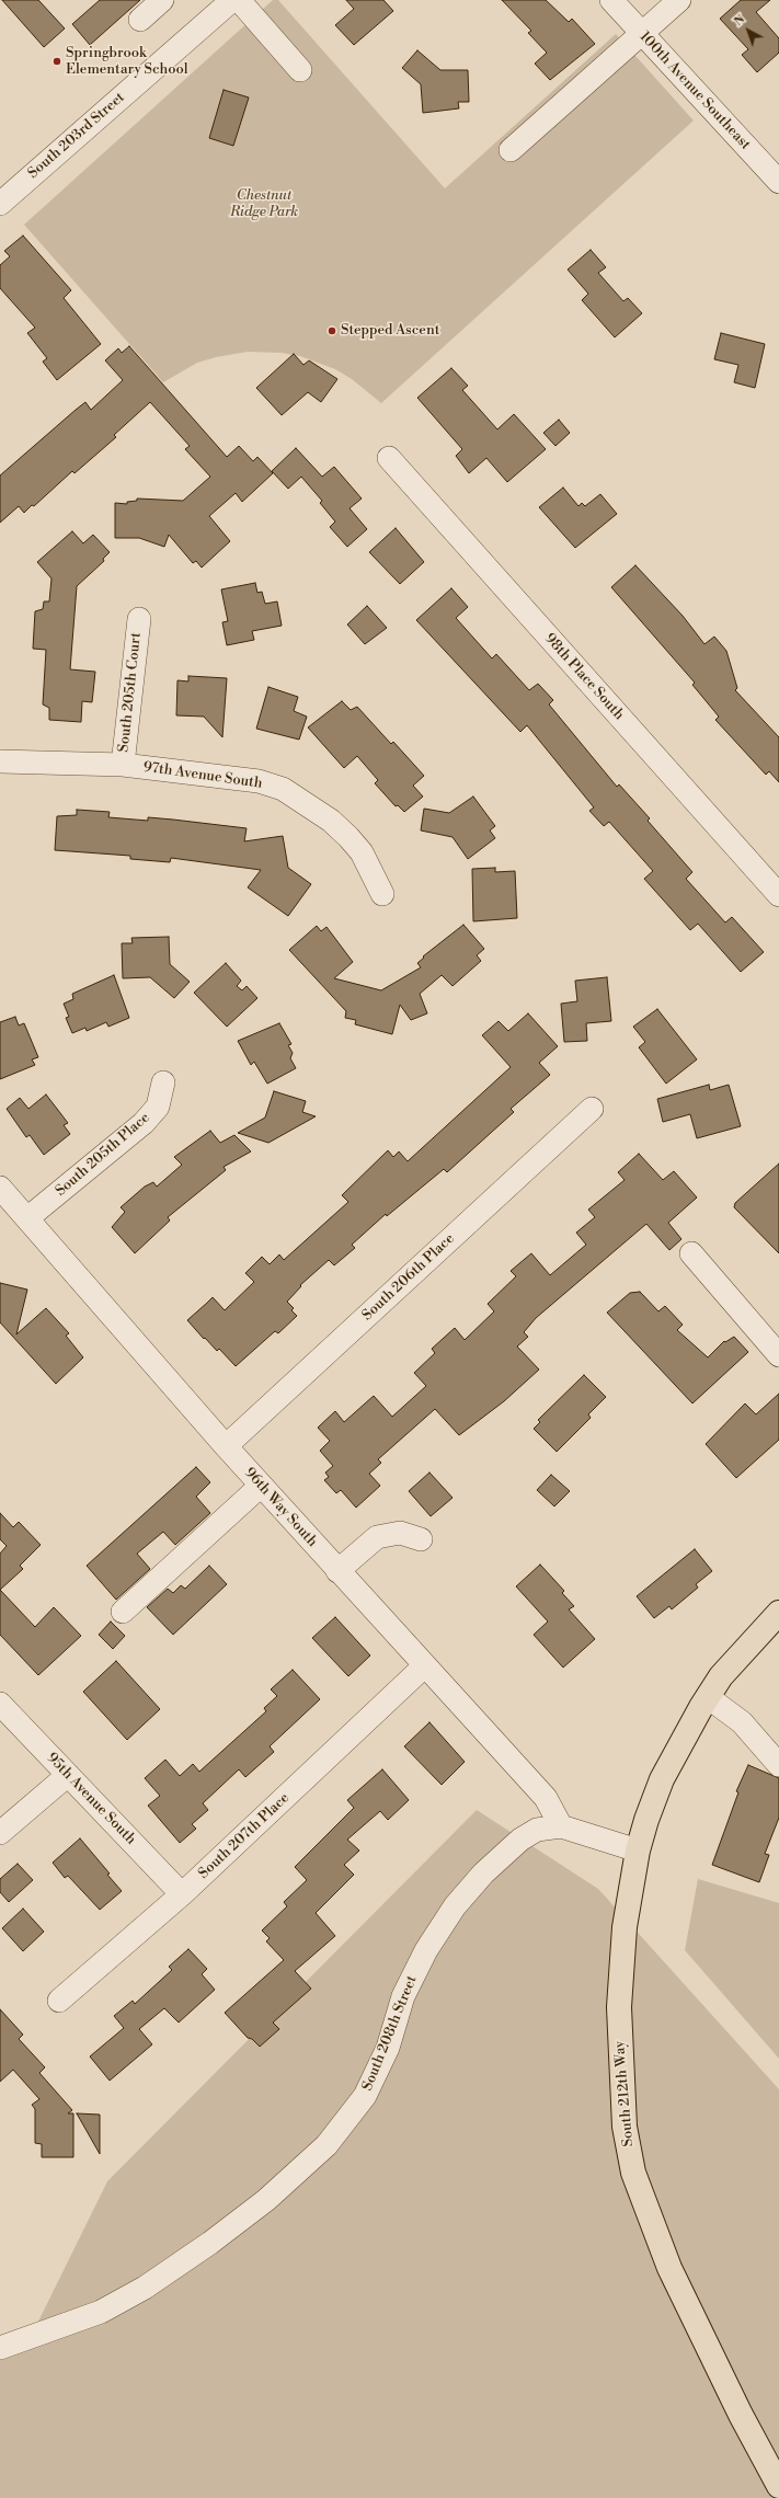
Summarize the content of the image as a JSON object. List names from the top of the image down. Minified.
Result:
{"streets":{"main road":["South 212th Way"],"street":["100th Avenue Southeast","South 203rd Street","98th Place South","South 205th Court","97th Avenue South","South 205th Place","South 206th Place","96th Way South","95th Avenue South","South 207th Place","South 208th Street"]},"crossings":[["South 205th Court","97th Avenue South"],["South 205th Place","96th Way South"],["South 206th Place","96th Way South"],["96th Way South","South 207th Place"],["96th Way South","South 208th Street"],["95th Avenue South","South 207th Place"],["South 208th Street","South 212th Way"]],"parks":["Chestnut Ridge Park"],"places":["Springbrook Elementary School","Stepped Ascent"],"north":"top left"}
